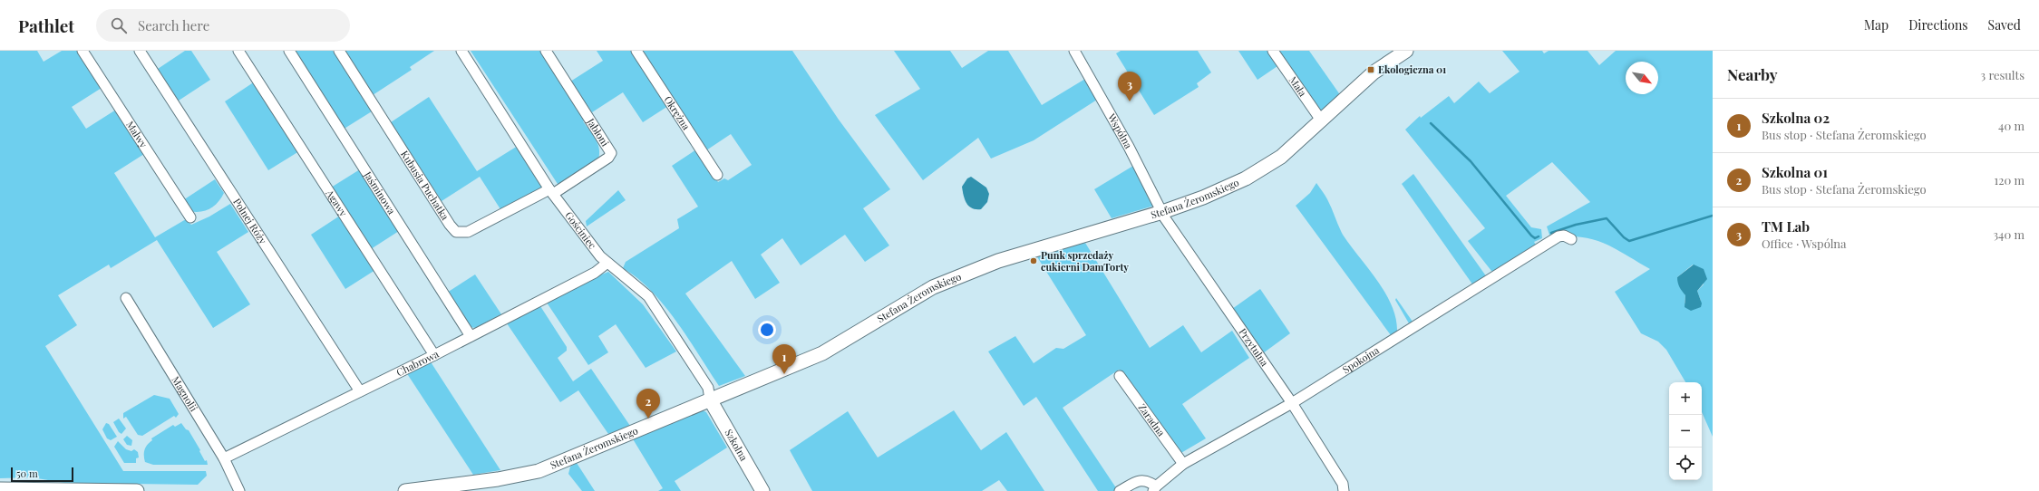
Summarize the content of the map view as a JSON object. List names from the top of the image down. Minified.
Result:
{"streets":{"street":["Mała","Okrężna","Wspólna","Jabłoni","Malwy","Kubusia Puchatka","Jaśminowa","Stefana Żeromskiego","Agawy","Polnej Róży","Gościniec","Przytulna","Spokojna","Chabrowa","Magnolii","Zaradna","Szkolna"]},"crossings":[["Mała","Stefana Żeromskiego"],["Wspólna","Stefana Żeromskiego"],["Wspólna","Przytulna"],["Jabłoni","Kubusia Puchatka"],["Jabłoni","Gościniec"],["Kubusia Puchatka","Gościniec"],["Jaśminowa","Chabrowa"],["Stefana Żeromskiego","Gościniec"],["Stefana Żeromskiego","Przytulna"],["Stefana Żeromskiego","Szkolna"],["Agawy","Chabrowa"],["Polnej Róży","Chabrowa"],["Gościniec","Chabrowa"],["Gościniec","Szkolna"],["Przytulna","Spokojna"],["Spokojna","Zaradna"],["Chabrowa","Magnolii"]],"places":{"transit":["Ekologiczna 01"],"other":["Punk sprzedaży cukierni DamTorty"]},"scale_bar":"50 m","north":"bottom right","page":{"header":"Pathlet","search":"Search here","nav":["Map","Directions","Saved"],"heading":["Nearby","3 results"],"pins":["3","1","2"],"list":[{"mark":"1","name":"Szkolna 02","note":"Bus stop · Stefana Żeromskiego","value":"40 m"},{"mark":"2","name":"Szkolna 01","note":"Bus stop · Stefana Żeromskiego","value":"120 m"},{"mark":"3","name":"TM Lab","note":"Office · Wspólna","value":"340 m"}],"map_buttons":["+","−"],"scale":"50 m"}}
